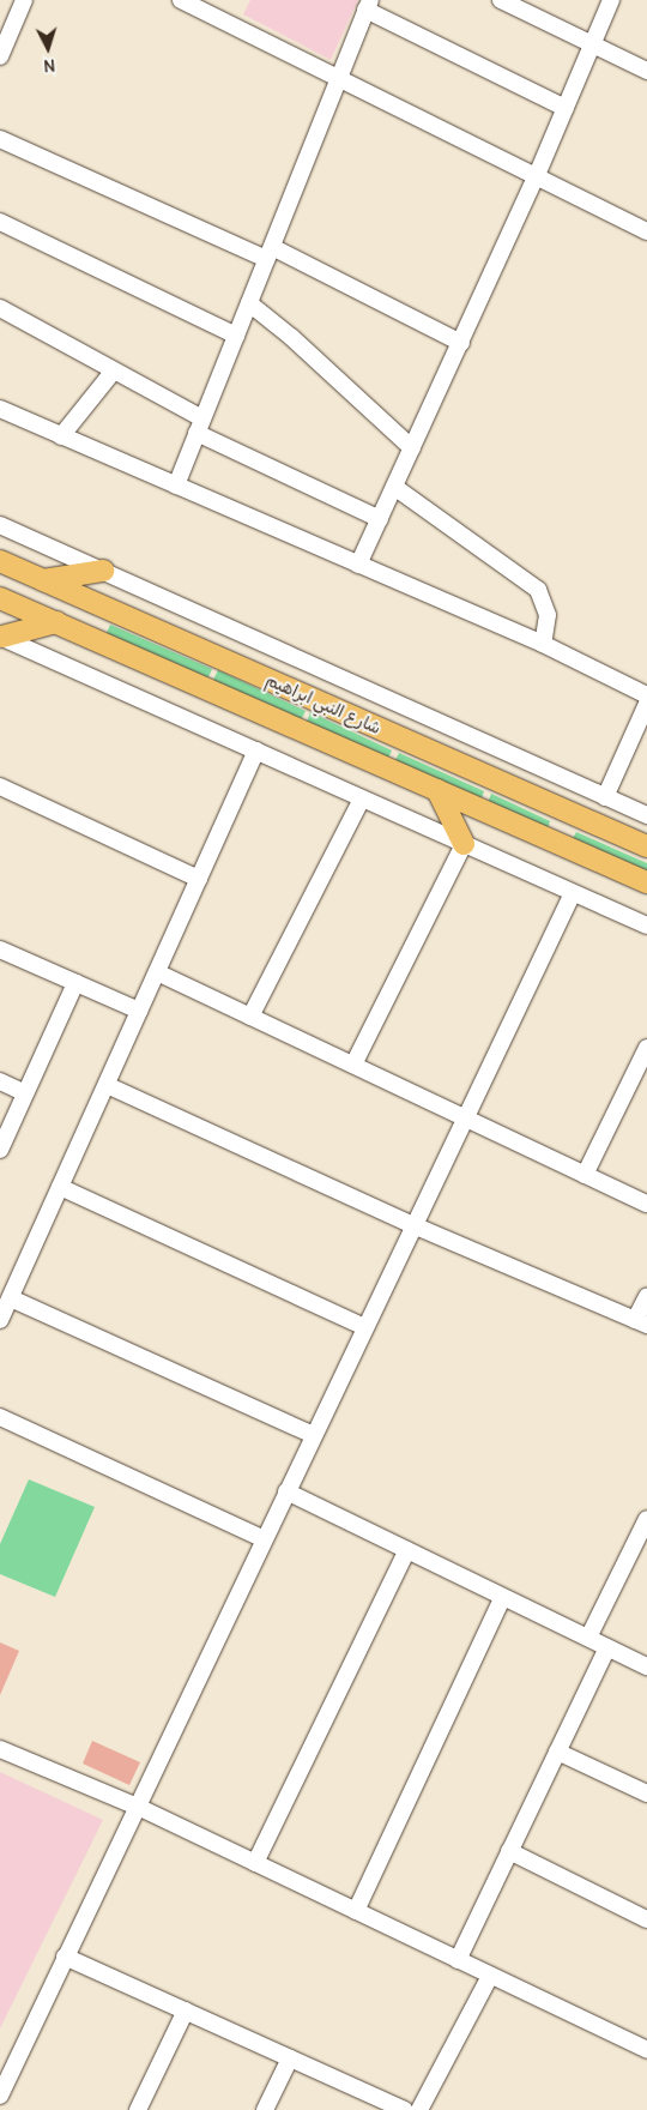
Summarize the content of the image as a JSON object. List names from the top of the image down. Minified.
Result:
{"streets":{"main road":["شارع النبي ابراهيم"]},"north":"bottom"}
